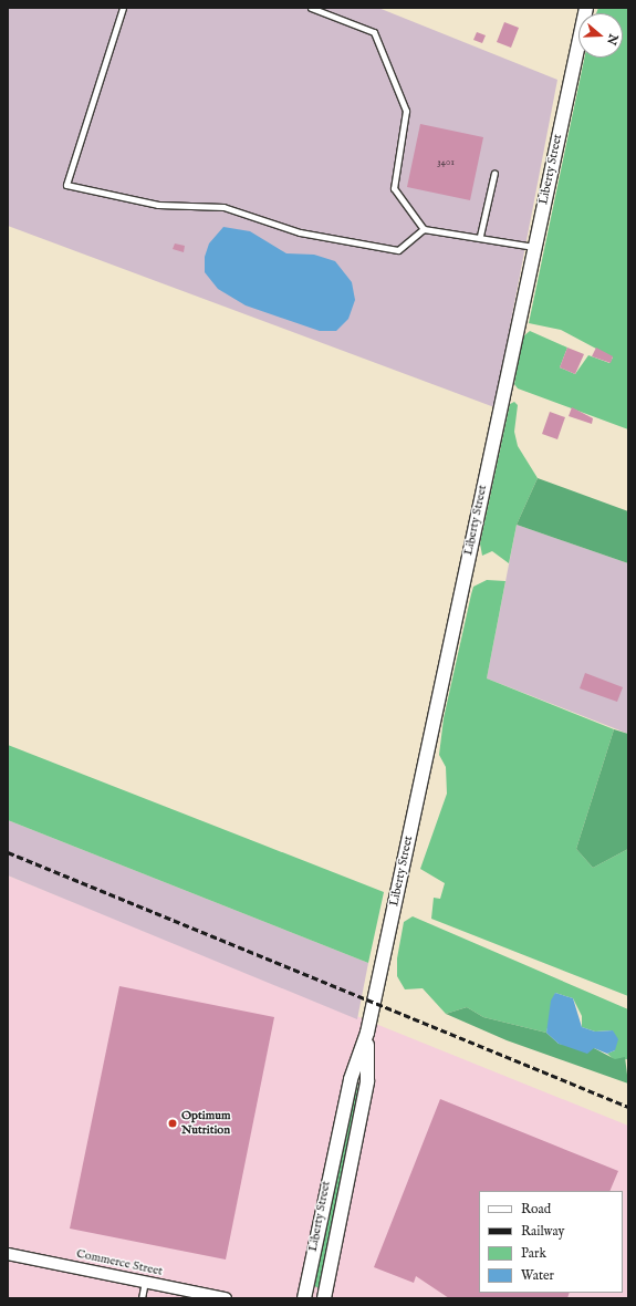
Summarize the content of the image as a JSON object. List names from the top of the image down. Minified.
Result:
{"streets":{"street":["Liberty Street","Commerce Street"]},"places":["Optimum Nutrition"],"house_numbers":["3401"],"legend":["Road","Railway","Park","Water"],"north":"right"}
